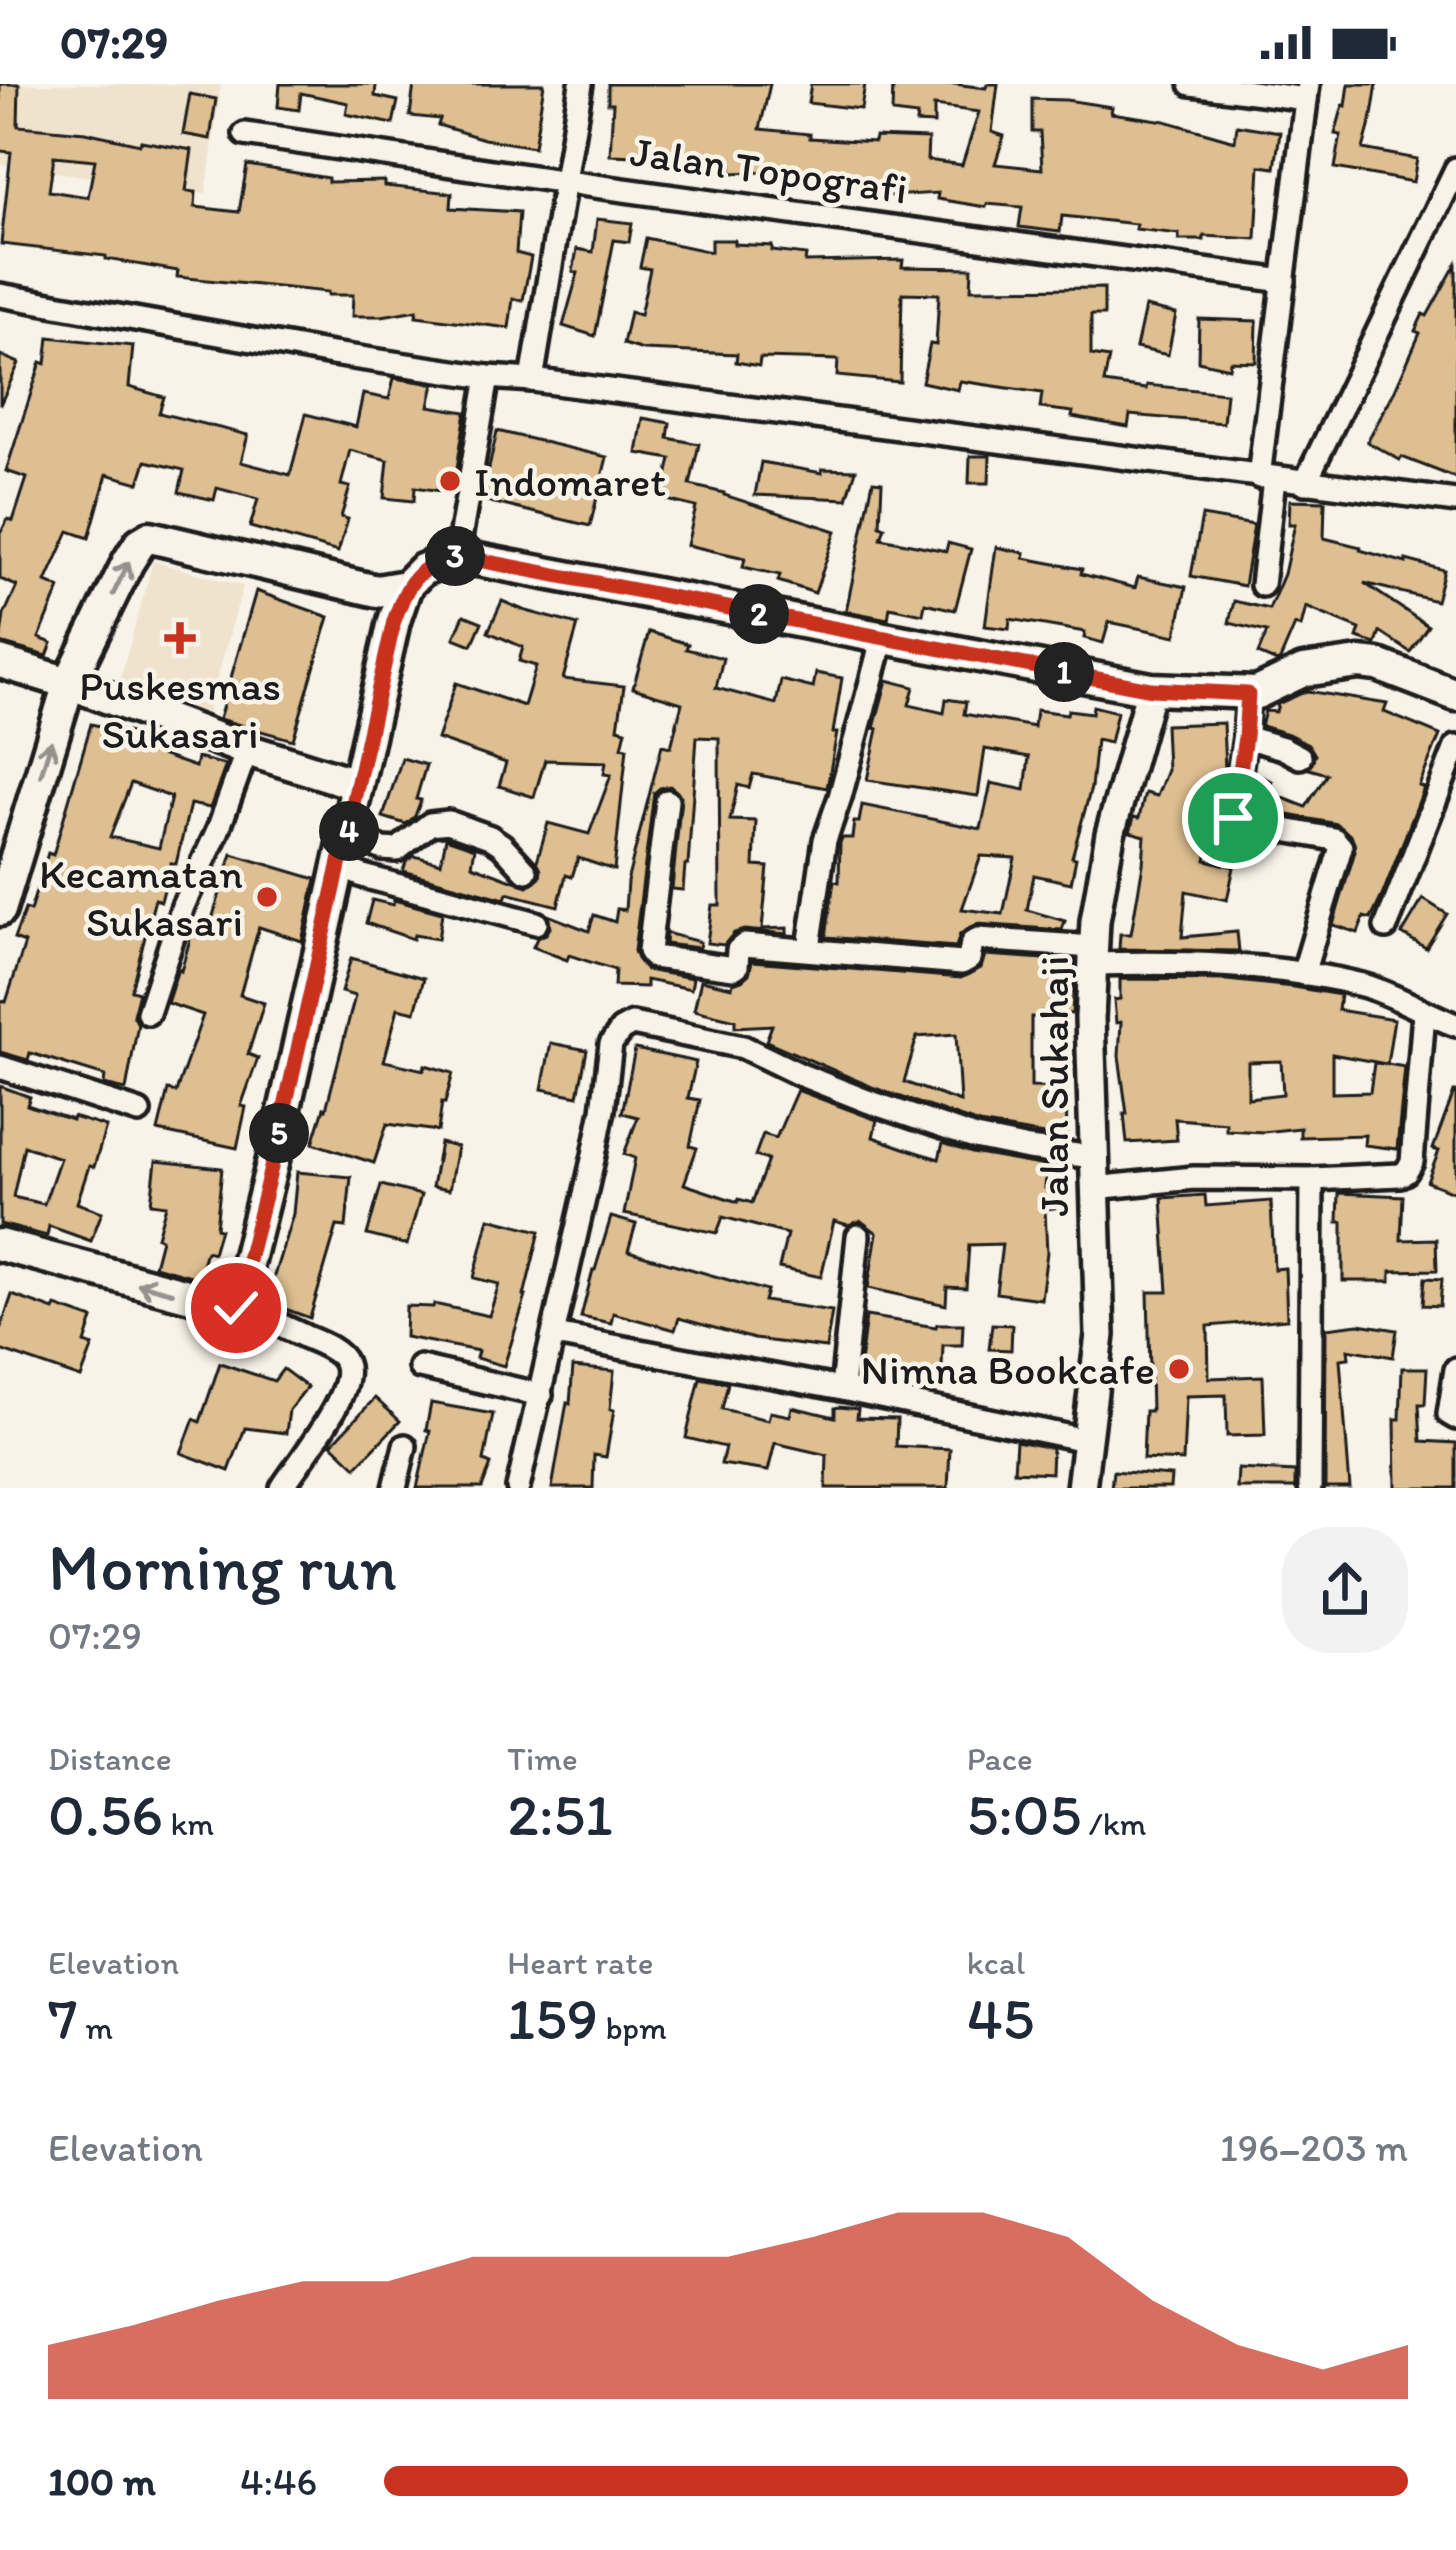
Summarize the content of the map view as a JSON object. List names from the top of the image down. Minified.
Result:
{"streets":{"street":["Jalan Topografi","Jalan Sukahaji"]},"places":{"other":["Indomaret","Kecamatan Sukasari","Nimna Bookcafe"],"health":["Puskesmas Sukasari"]},"page":{"status":"07:29","pins":["3","2","1","4","5"],"heading":["Morning run","07:29"],"stats":[["Distance","0.56 km"],["Time","2:51"],["Pace","5:05 /km"],["Elevation","7 m"],["Heart rate","159 bpm"],["kcal","45"]],"chart":["Elevation","196–203 m"],"list":[{"name":"100 m","note":"4:46"}]}}
